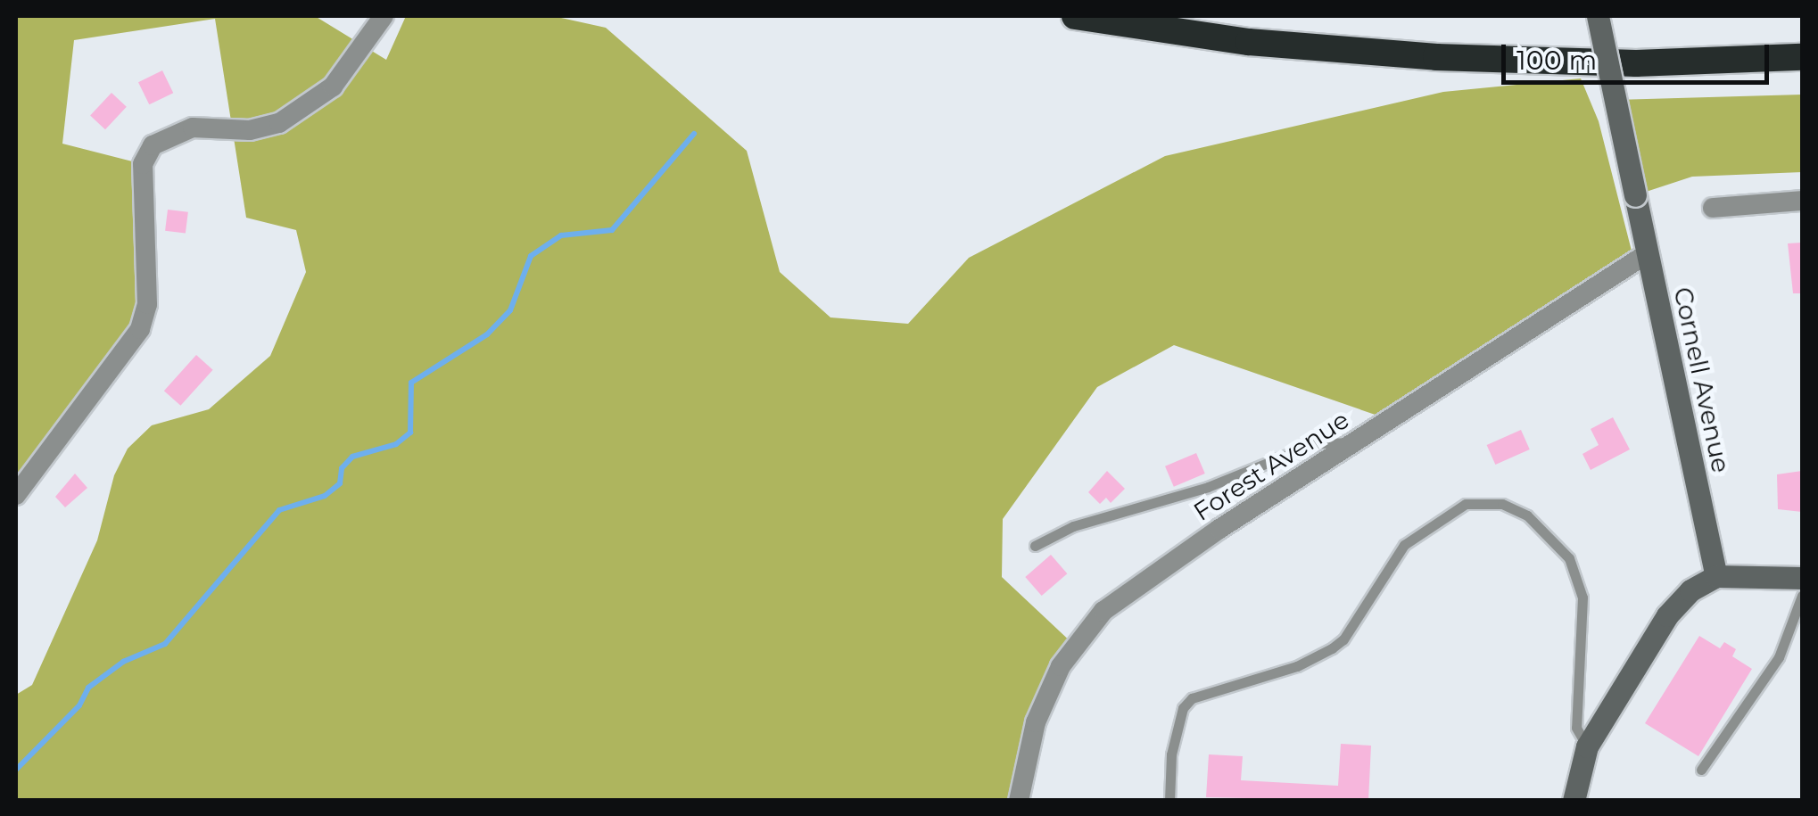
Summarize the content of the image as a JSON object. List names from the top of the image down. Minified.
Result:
{"streets":{"street":["Cornell Avenue","Forest Avenue"]},"crossings":[["Cornell Avenue","Forest Avenue"]],"scale_bar":"100 m"}
